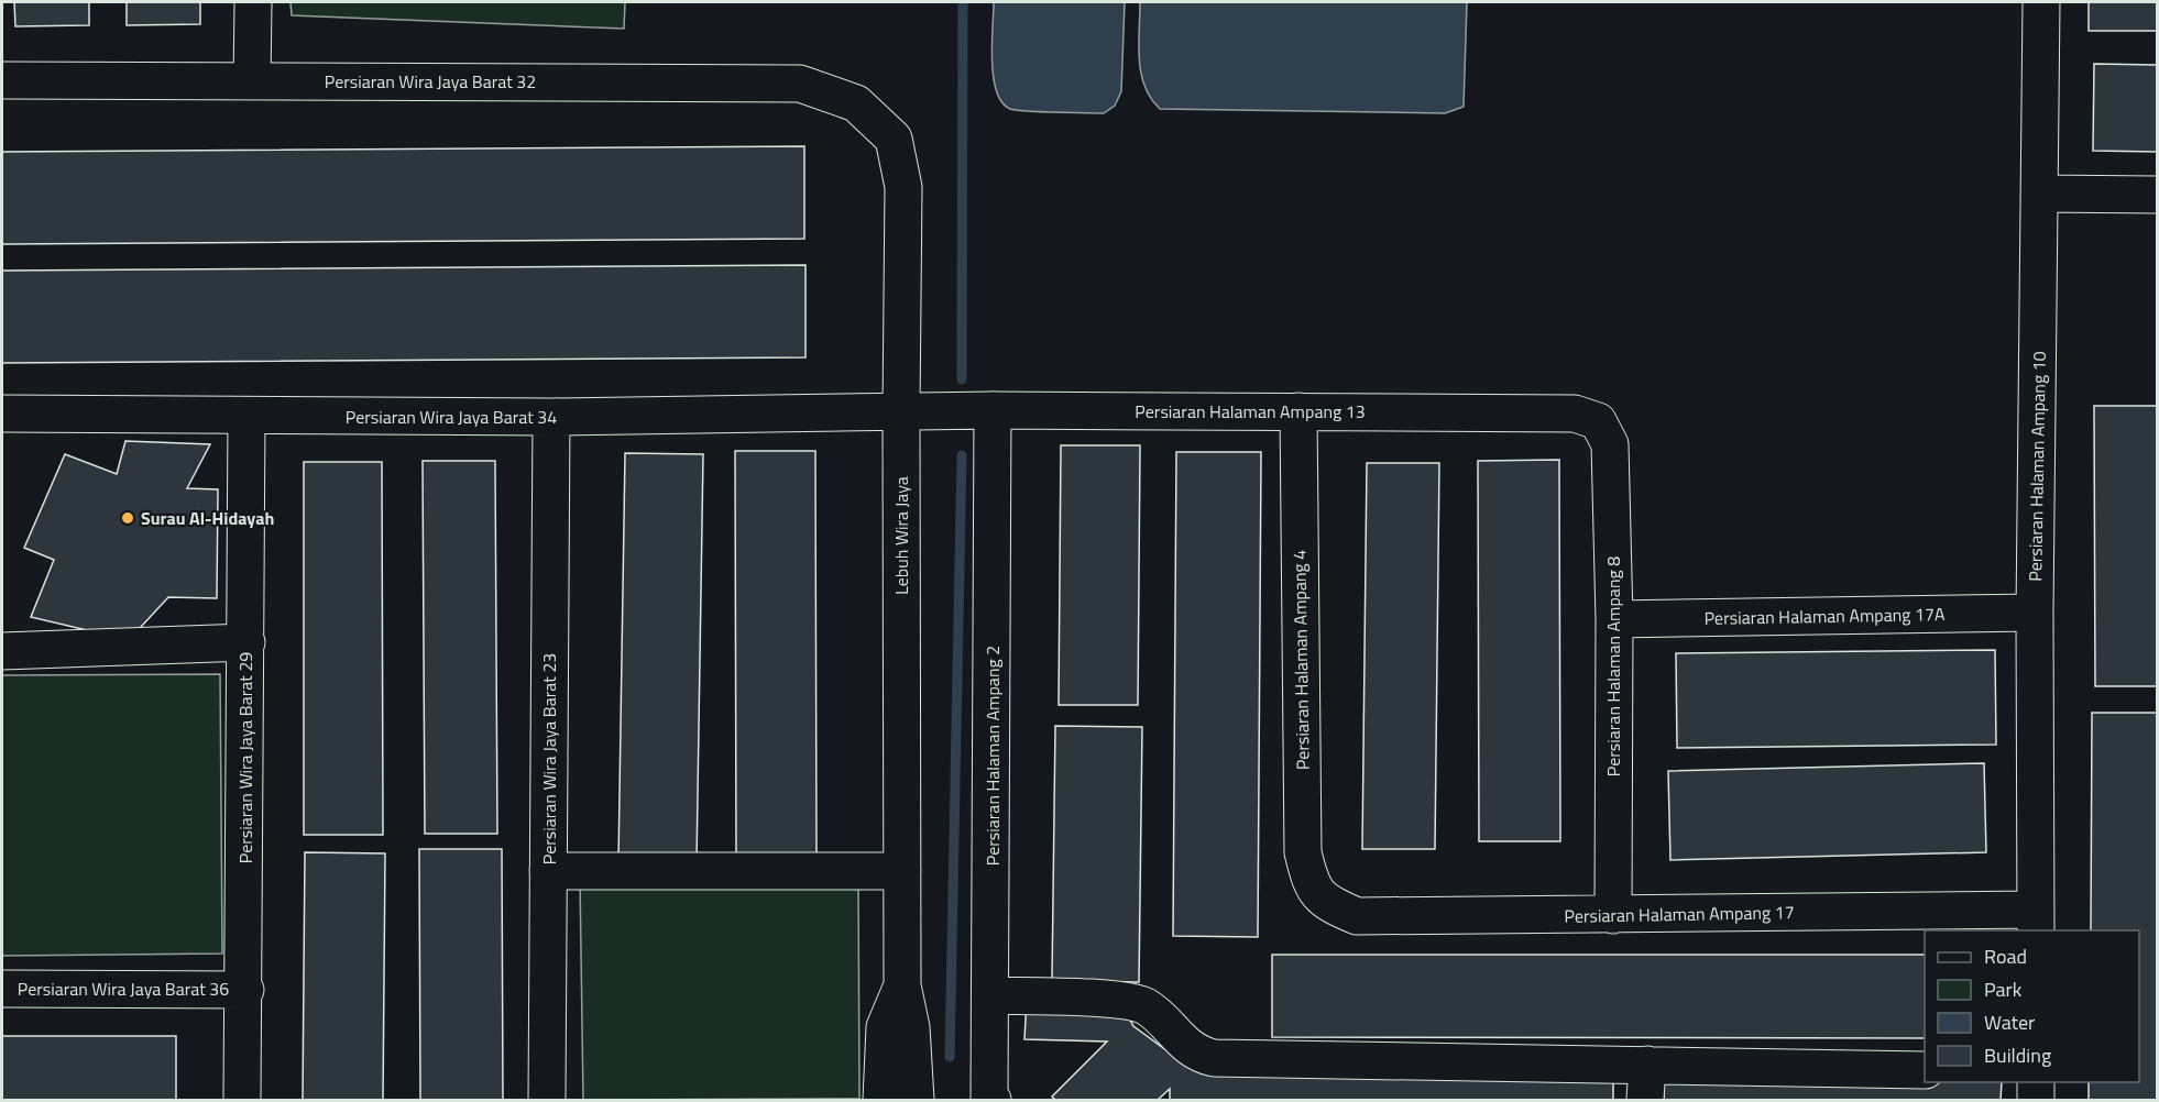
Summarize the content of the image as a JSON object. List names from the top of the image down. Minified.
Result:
{"streets":{"street":["Persiaran Wira Jaya Barat 32","Persiaran Halaman Ampang 13","Persiaran Wira Jaya Barat 34","Persiaran Halaman Ampang 10","Lebuh Wira Jaya","Persiaran Halaman Ampang 17A","Persiaran Halaman Ampang 4","Persiaran Halaman Ampang 8","Persiaran Halaman Ampang 2","Persiaran Wira Jaya Barat 29","Persiaran Wira Jaya Barat 23","Persiaran Halaman Ampang 17","Persiaran Wira Jaya Barat 36"]},"crossings":[["Persiaran Wira Jaya Barat 32","Lebuh Wira Jaya"],["Persiaran Halaman Ampang 13","Persiaran Wira Jaya Barat 34"],["Persiaran Halaman Ampang 13","Lebuh Wira Jaya"],["Persiaran Halaman Ampang 13","Persiaran Halaman Ampang 4"],["Persiaran Halaman Ampang 13","Persiaran Halaman Ampang 8"],["Persiaran Halaman Ampang 13","Persiaran Halaman Ampang 2"],["Persiaran Wira Jaya Barat 34","Lebuh Wira Jaya"],["Persiaran Wira Jaya Barat 34","Persiaran Wira Jaya Barat 29"],["Persiaran Wira Jaya Barat 34","Persiaran Wira Jaya Barat 23"],["Persiaran Halaman Ampang 10","Persiaran Halaman Ampang 17A"],["Persiaran Halaman Ampang 10","Persiaran Halaman Ampang 17"],["Persiaran Halaman Ampang 17A","Persiaran Halaman Ampang 8"],["Persiaran Halaman Ampang 4","Persiaran Halaman Ampang 17"],["Persiaran Halaman Ampang 8","Persiaran Halaman Ampang 17"],["Persiaran Wira Jaya Barat 29","Persiaran Wira Jaya Barat 36"]],"places":["Surau Al-Hidayah"],"legend":["Road","Park","Water","Building"]}
